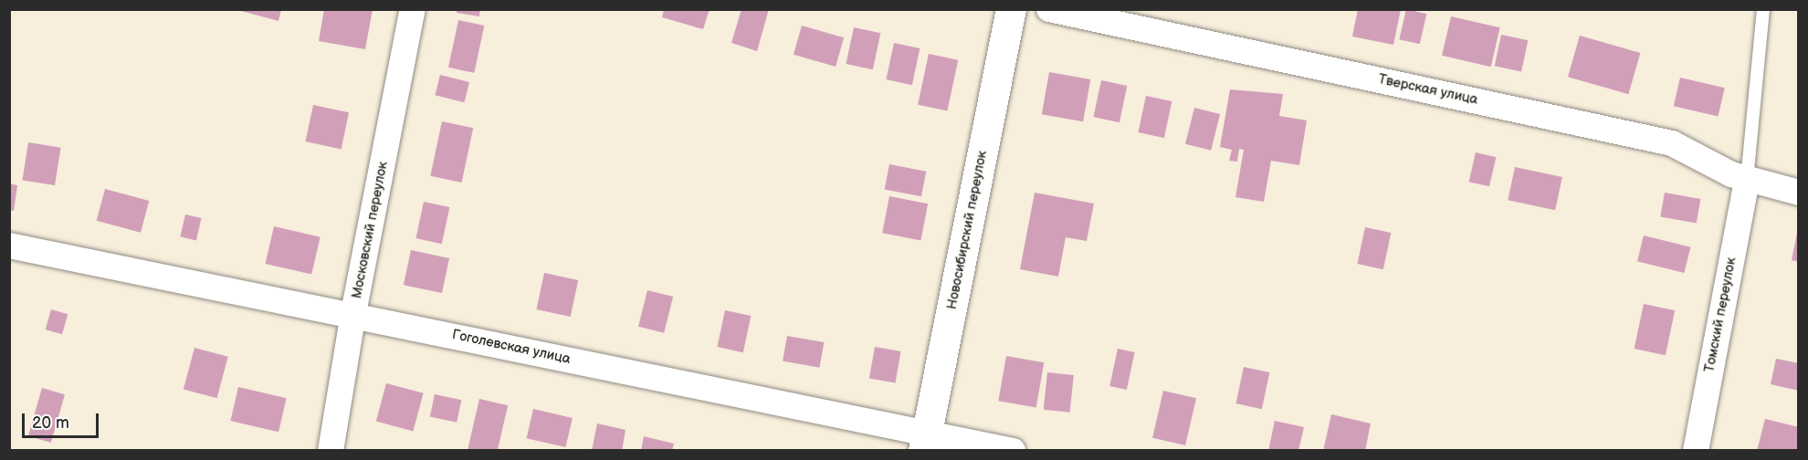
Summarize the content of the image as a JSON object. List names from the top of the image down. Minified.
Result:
{"streets":{"street":["Тверская улица","Московский переулок","Новосибирский переулок","Томский переулок","Гоголевская улица"]},"crossings":[["Тверская улица","Томский переулок"],["Московский переулок","Гоголевская улица"],["Новосибирский переулок","Гоголевская улица"]],"scale_bar":"20 m"}
